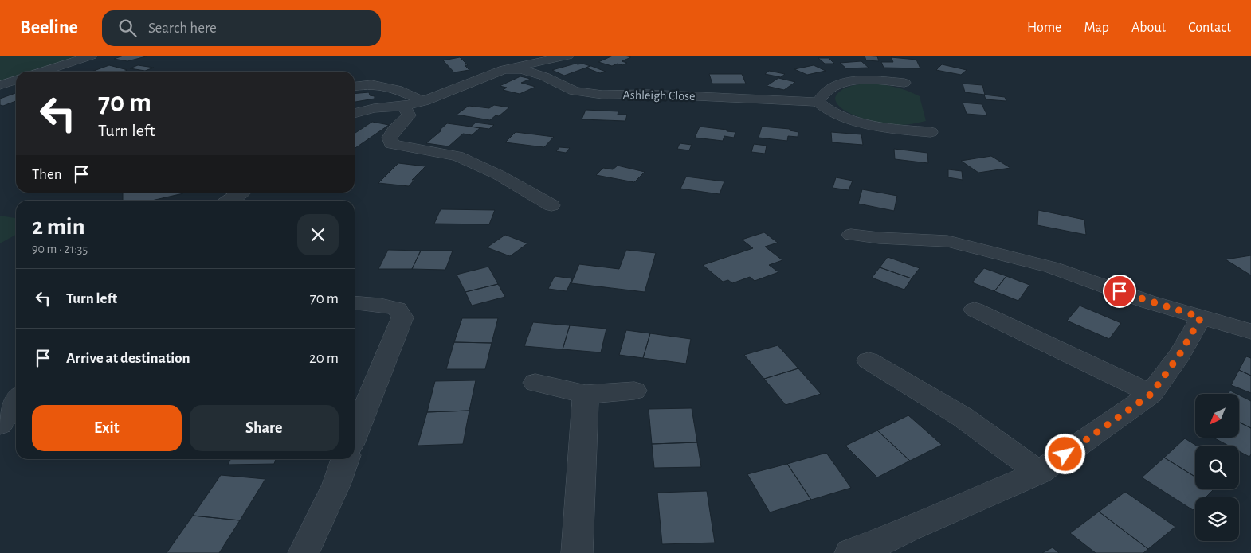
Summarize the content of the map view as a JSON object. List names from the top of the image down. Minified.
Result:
{"streets":{"street":["Ashleigh Close"]},"north":"bottom left","page":{"header":"Beeline","search":"Search here","nav":["Home","Map","About","Contact"],"turn":["70 m","Turn left"],"then":"Then","heading":["2 min","90 m · 21:35"],"list":[{"name":"Turn left","value":"70 m"},{"name":"Arrive at destination","value":"20 m"}],"buttons":["Exit","Share"]}}
